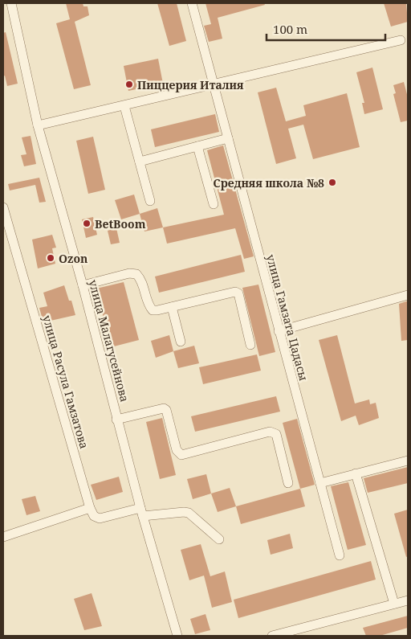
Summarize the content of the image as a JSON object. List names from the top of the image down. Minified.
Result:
{"streets":{"street":["улица Гамзата Цадасы","улица Малагусейнова","улица Расула Гамзатова"]},"places":["Пиццерия Италия","Средняя школа №8","BetBoom","Ozon"],"scale_bar":"100 m"}
